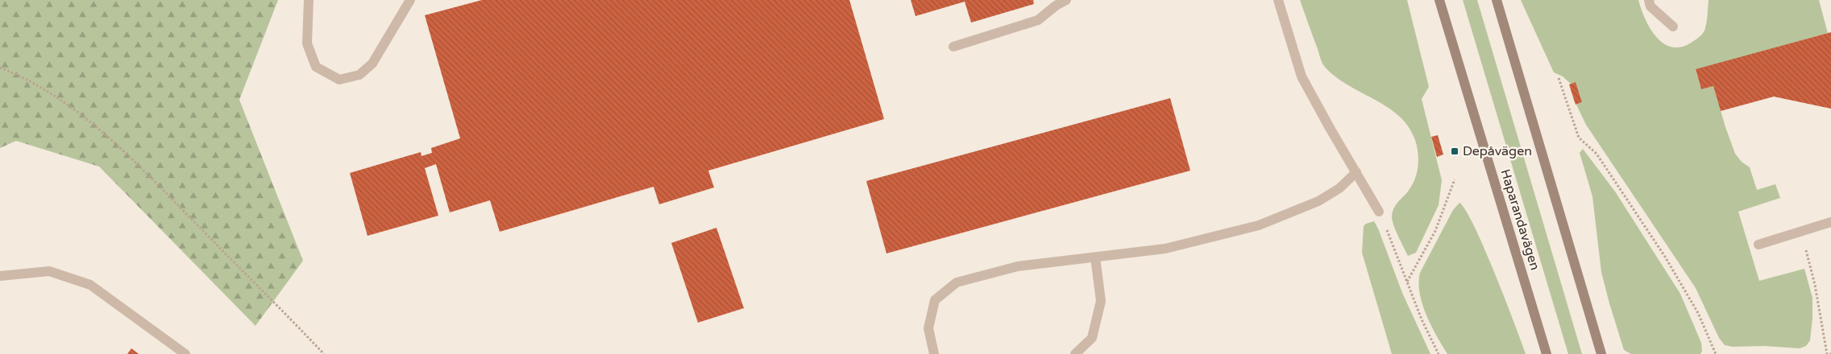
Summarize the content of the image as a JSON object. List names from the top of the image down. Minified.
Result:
{"streets":{"main road":["Haparandavägen"]},"places":{"transit":["Depåvägen"]}}
